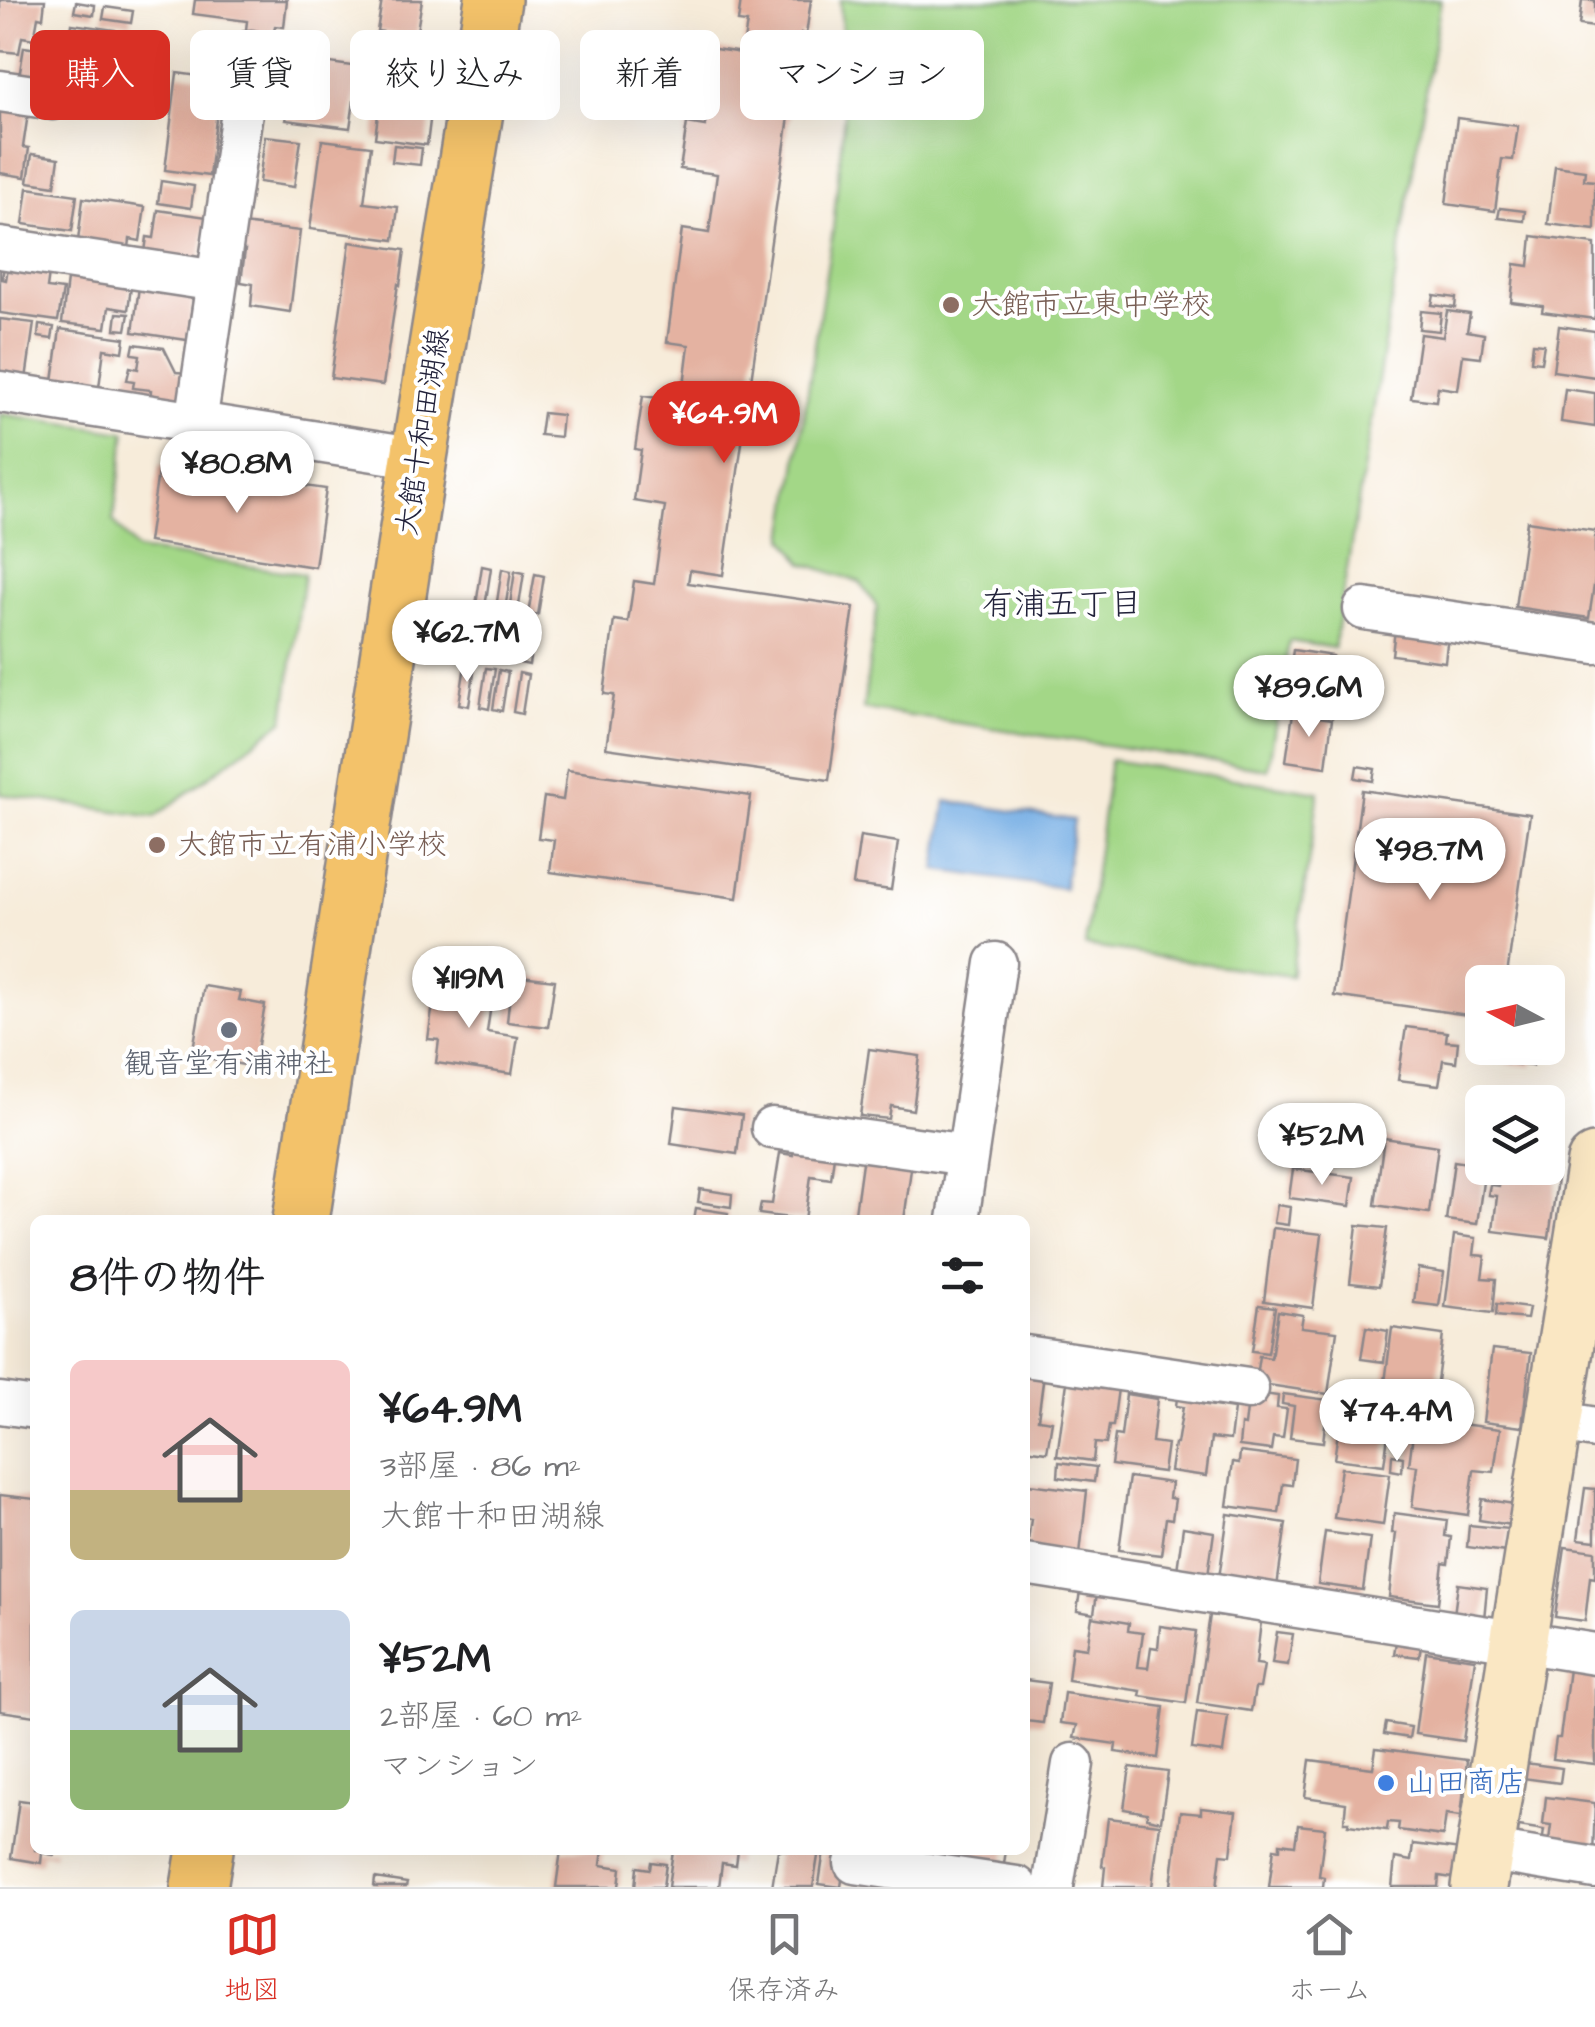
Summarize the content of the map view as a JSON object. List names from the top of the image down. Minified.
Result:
{"streets":{"main road":["大館十和田湖線"]},"districts":["有浦五丁目"],"places":["大館市立東中学校","大館市立有浦小学校","観音堂有浦神社","山田商店"],"north":"left","page":{"chip":["購入","賃貸","絞り込み","新着","マンション"],"price":["¥64.9M","¥80.8M","¥62.7M","¥89.6M","¥98.7M","¥119M","¥52M","¥74.4M"],"heading":"8件の物件","list":[{"name":"¥64.9M","note":"3部屋 · 86 m² · 大館十和田湖線"},{"name":"¥52M","note":"2部屋 · 60 m² · マンション"}],"tabs":["地図","保存済み","ホーム"]}}
